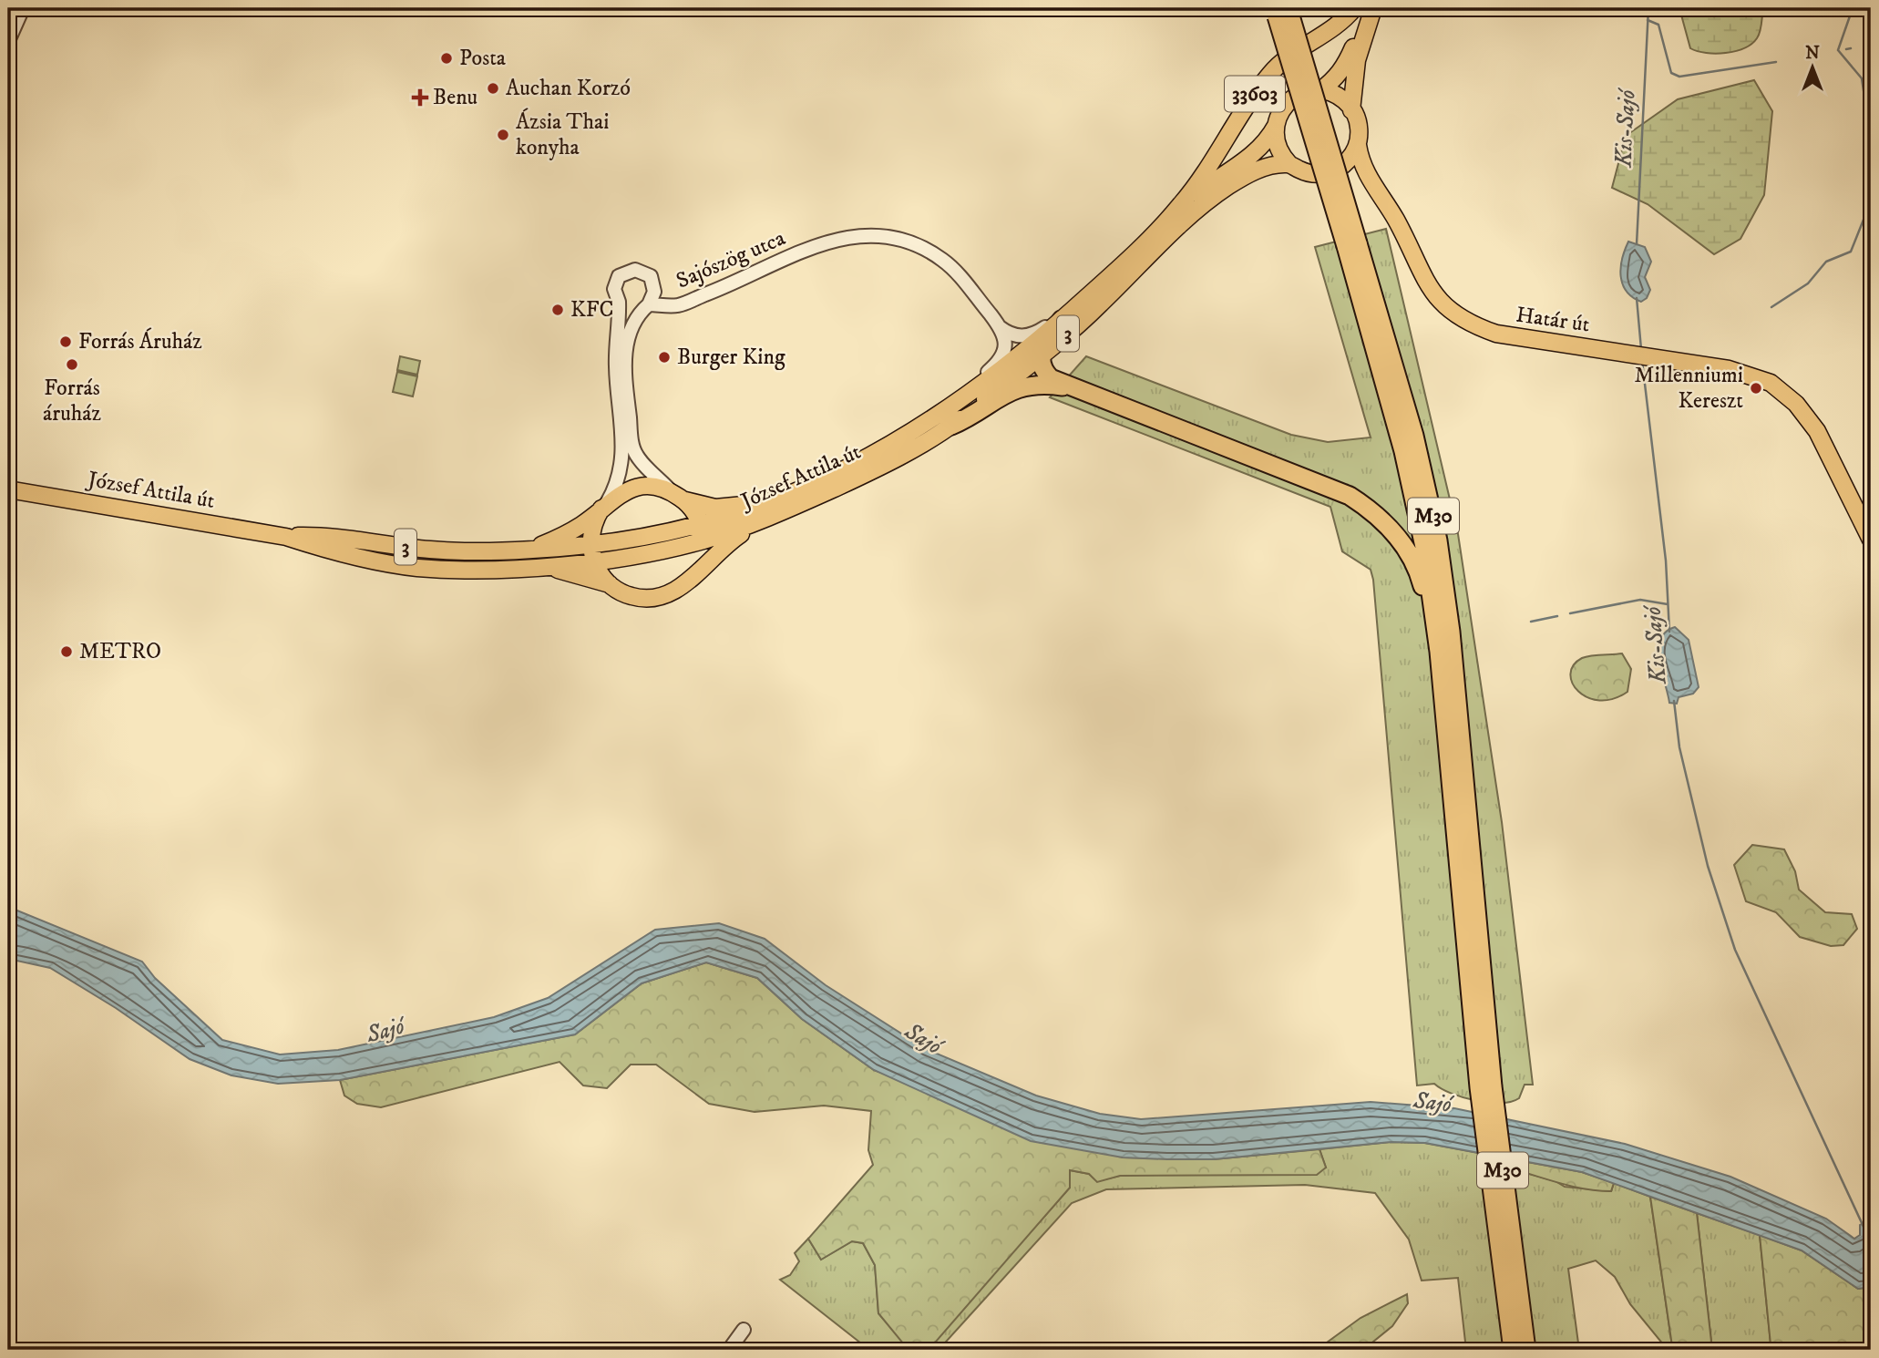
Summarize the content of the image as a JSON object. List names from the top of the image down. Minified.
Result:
{"streets":{"highway":["M30"],"main road":["33603","Határ út","3","József Attila út"],"street":["Sajószög utca"]},"crossings":[["33603","3"],["33603","József Attila út"],["Határ út","3"],["Határ út","József Attila út"],["3","József Attila út"]],"water":["Kis-Sajó","Sajó"],"places":{"other":["Posta","Auchan Korzó","Ázsia Thai konyha","KFC","Forrás Áruház","Burger King","Forrás áruház","Millenniumi Kereszt","METRO"],"health":["Benu"]},"north":"top"}
